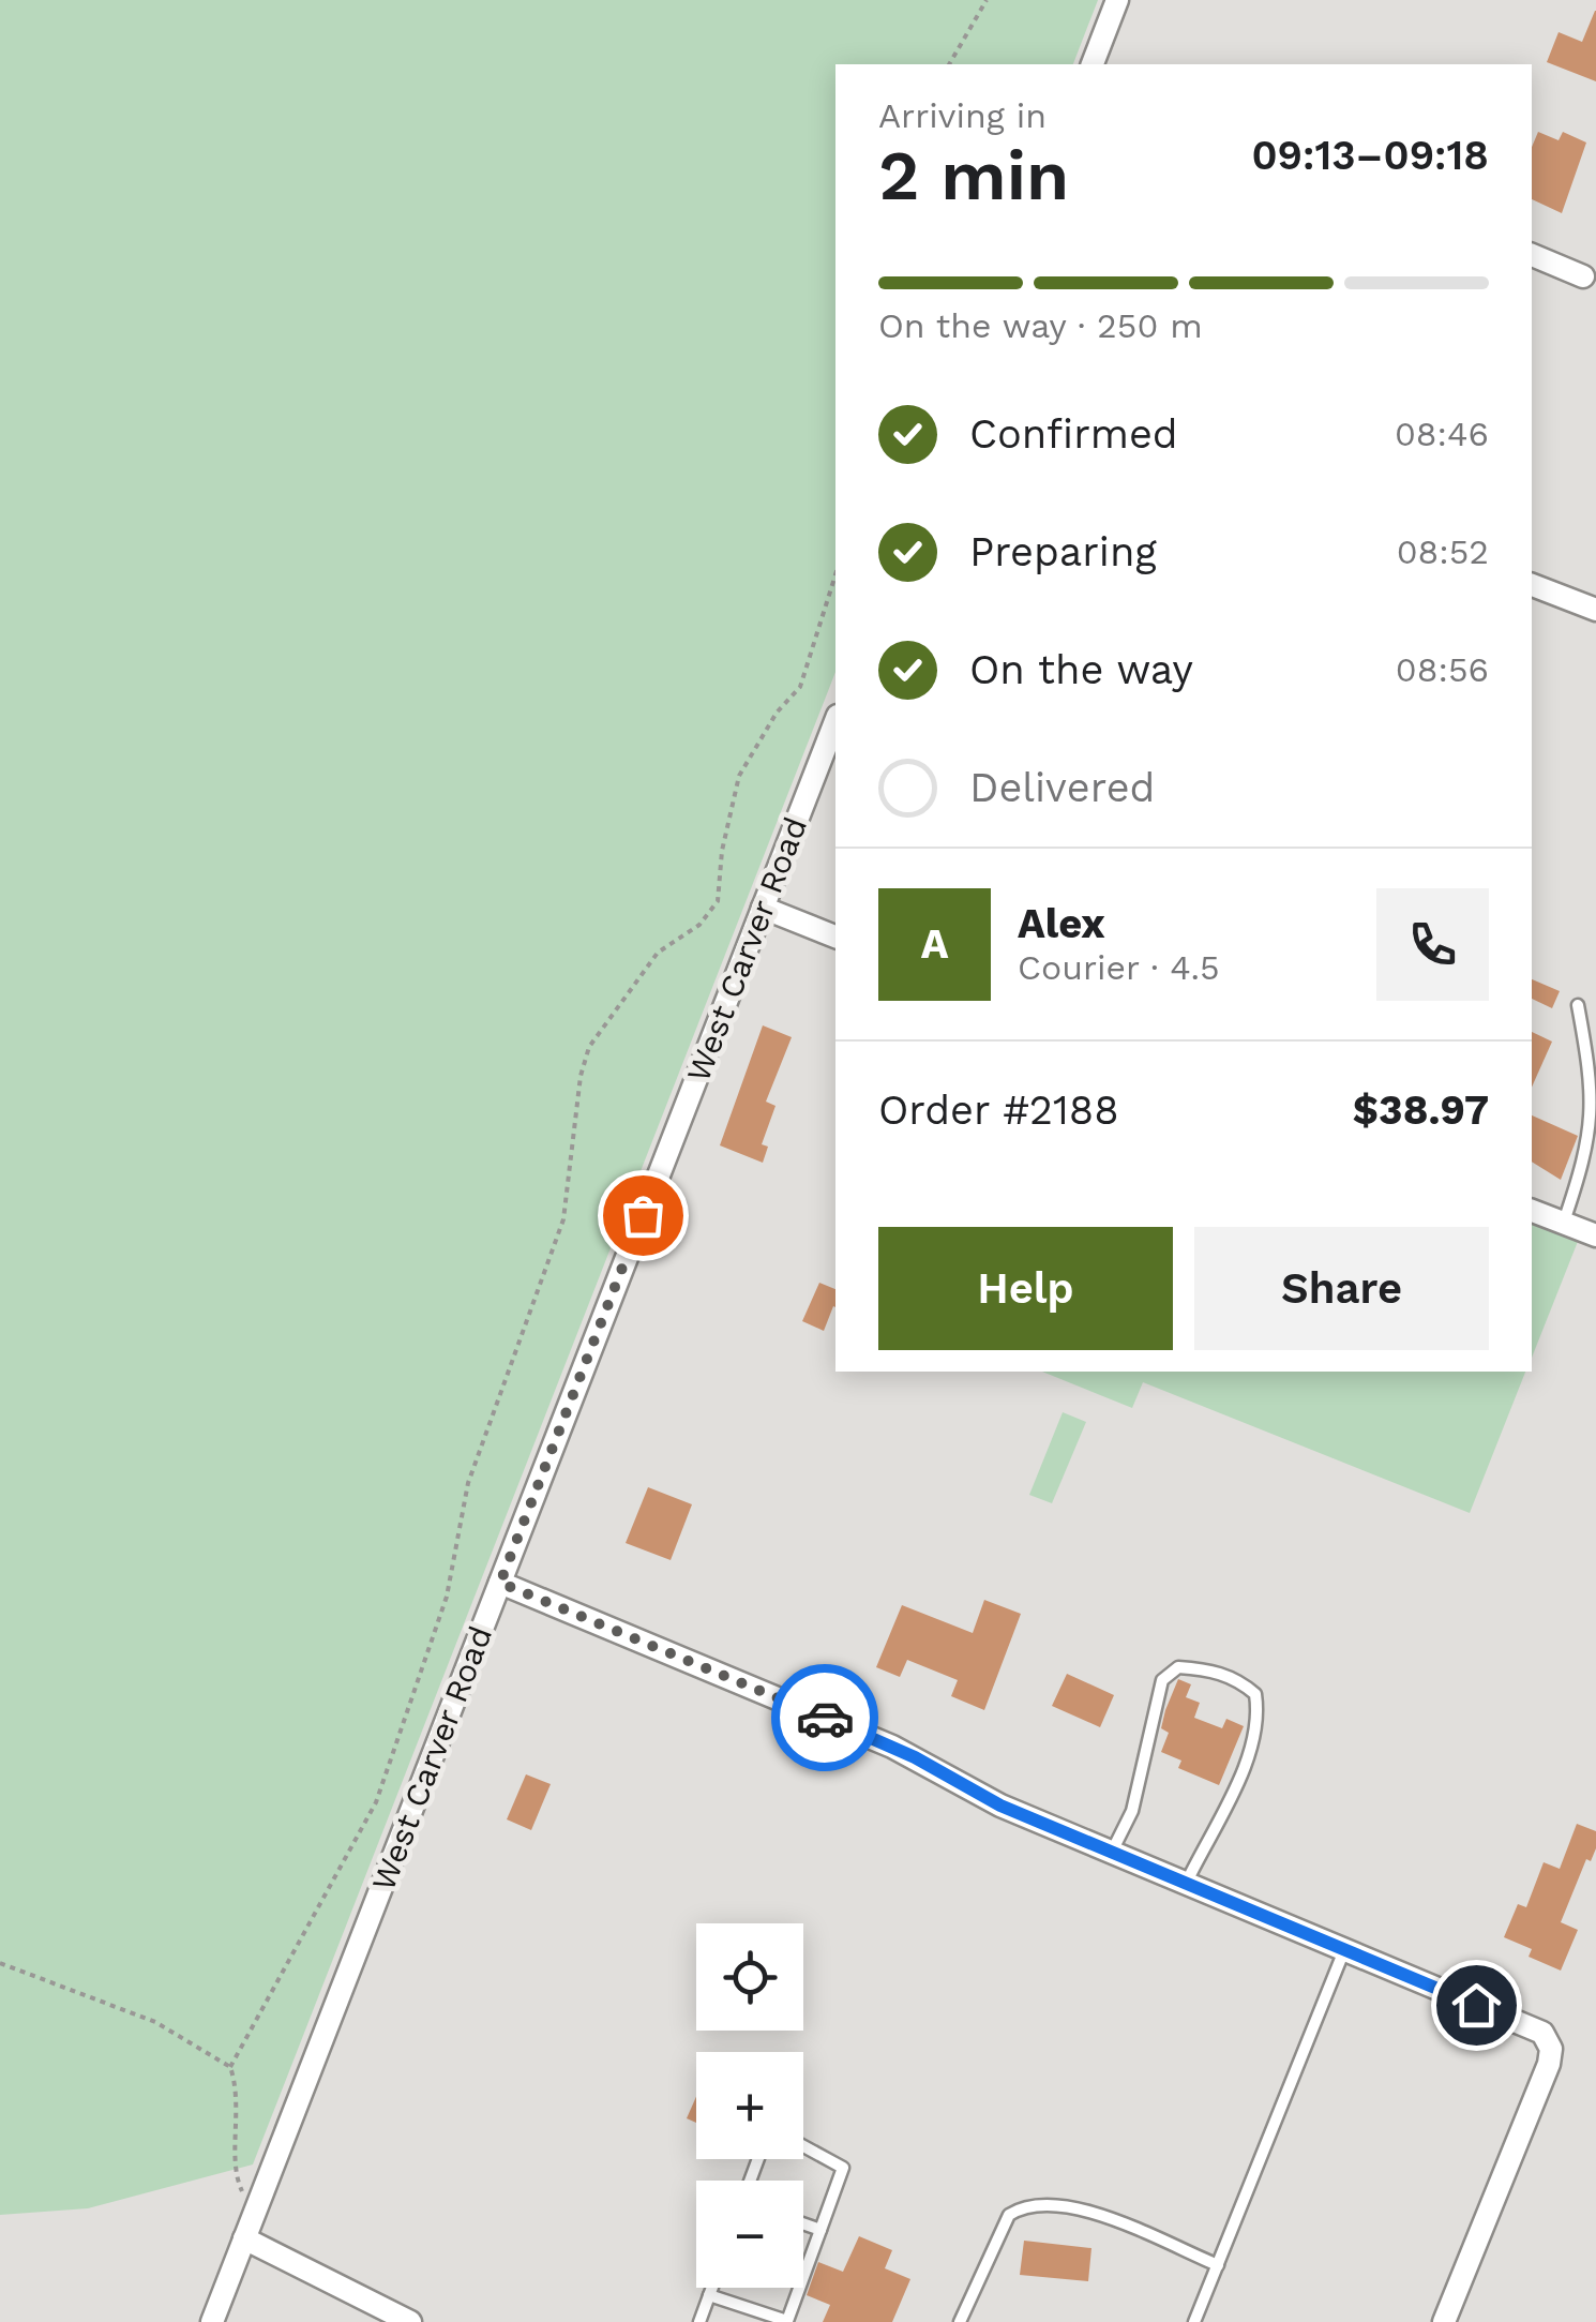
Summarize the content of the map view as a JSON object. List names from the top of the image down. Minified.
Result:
{"streets":{"street":["West Carver Road"]},"page":{"heading":["2 min","Arriving in","09:13–09:18"],"panel":["Alex","Courier · 4.5","Order #2188","$38.97"],"bar":"On the way · 250 m","list":[["Confirmed","08:46"],["Preparing","08:52"],["On the way","08:56"],"Delivered"],"round":"A","buttons":["Help","Share"],"map_buttons":["+","−"]}}
